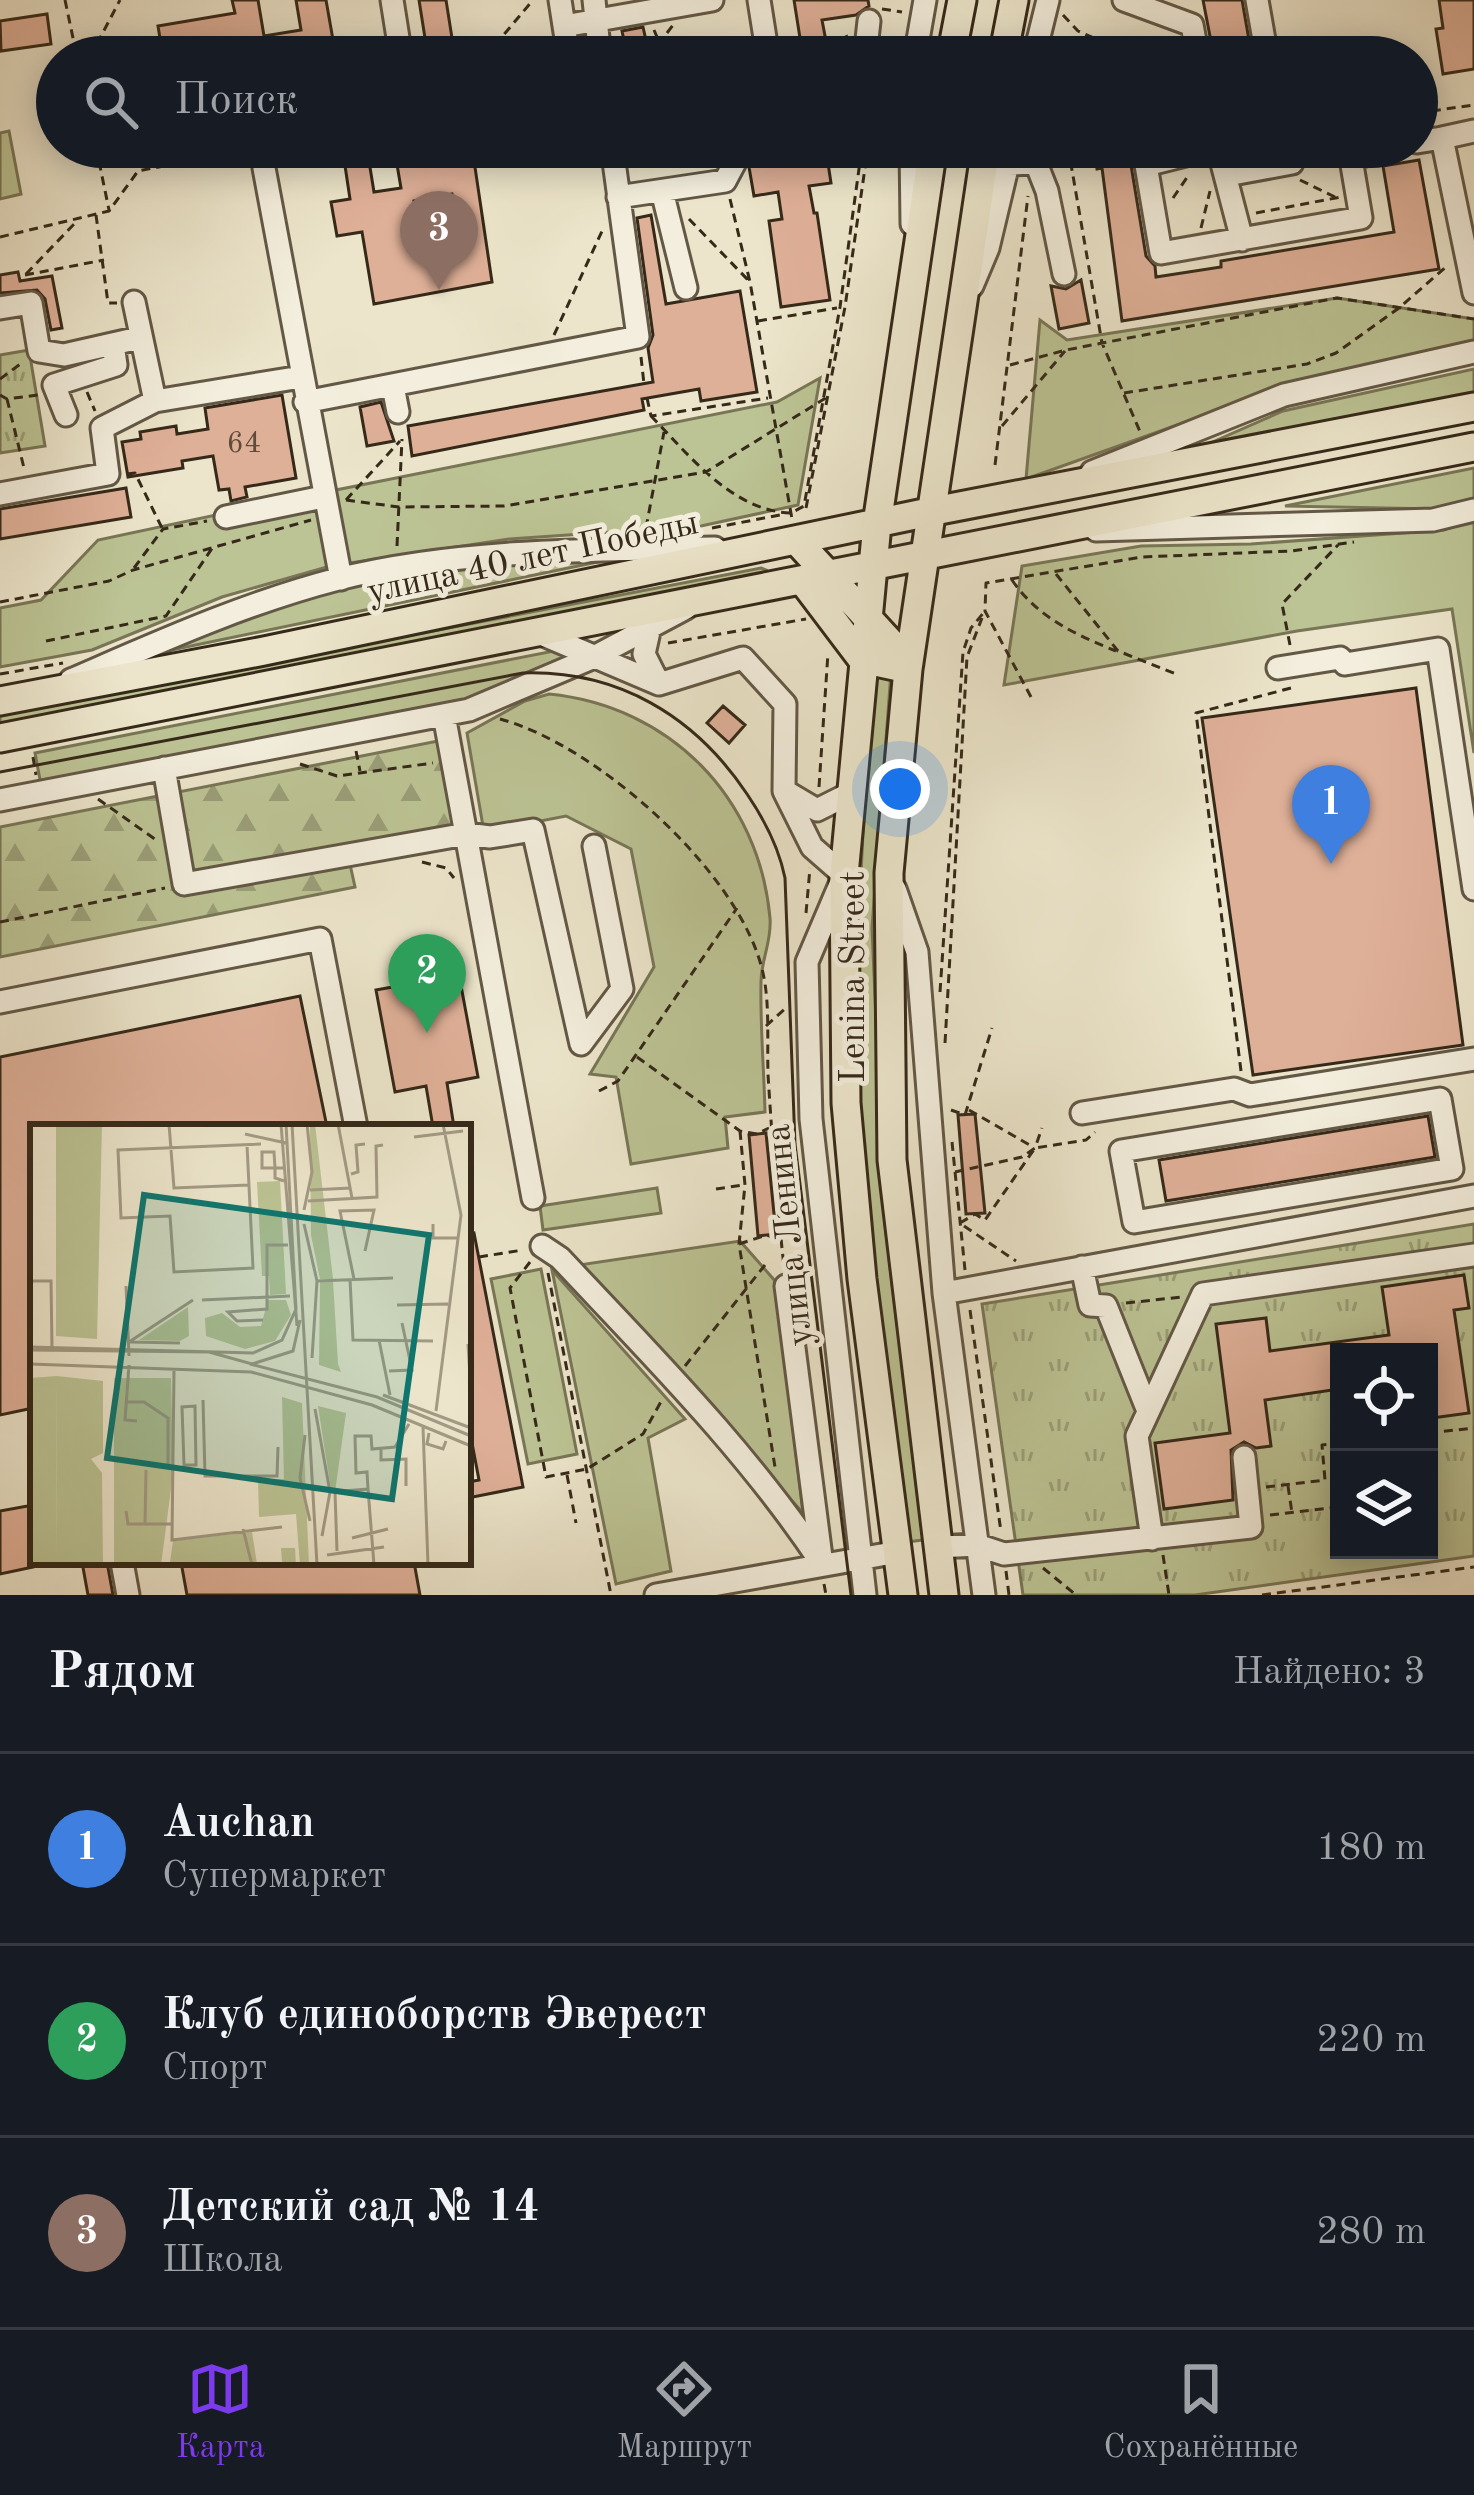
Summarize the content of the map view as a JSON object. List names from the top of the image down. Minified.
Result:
{"streets":{"main road":["улица 40 лет Победы","Lenina Street"],"street":["улица Ленина"]},"crossings":[["улица 40 лет Победы","Lenina Street"],["Lenina Street","улица Ленина"]],"house_numbers":["64"],"page":{"search":"Поиск","pins":["3","1","2"],"heading":["Рядом","Найдено: 3"],"list":[{"mark":"1","name":"Auchan","note":"Супермаркет","value":"180 m"},{"mark":"2","name":"Клуб единоборств Эверест","note":"Спорт","value":"220 m"},{"mark":"3","name":"Детский сад № 14","note":"Школа","value":"280 m"}],"nav":["Карта","Маршрут","Сохранённые"]}}
